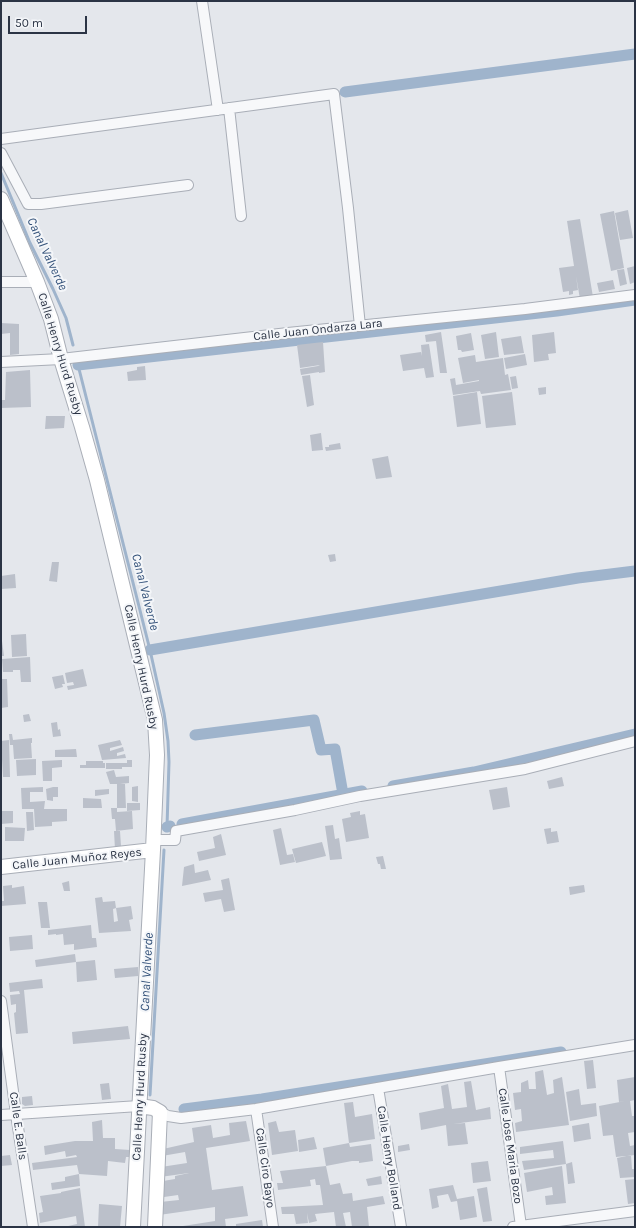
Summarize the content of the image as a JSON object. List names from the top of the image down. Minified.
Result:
{"streets":{"street":["Calle Juan Ondarza Lara","Calle Henry Hurd Rusby","Calle Juan Muñoz Reyes","Calle E. Balls","Calle Jose Maria Bozo","Calle Henry Bolland","Calle Ciro Bayo"]},"crossings":[["Calle Juan Ondarza Lara","Calle Henry Hurd Rusby"],["Calle Henry Hurd Rusby","Calle Juan Muñoz Reyes"]],"water":["Canal Valverde"],"scale_bar":"50 m"}
